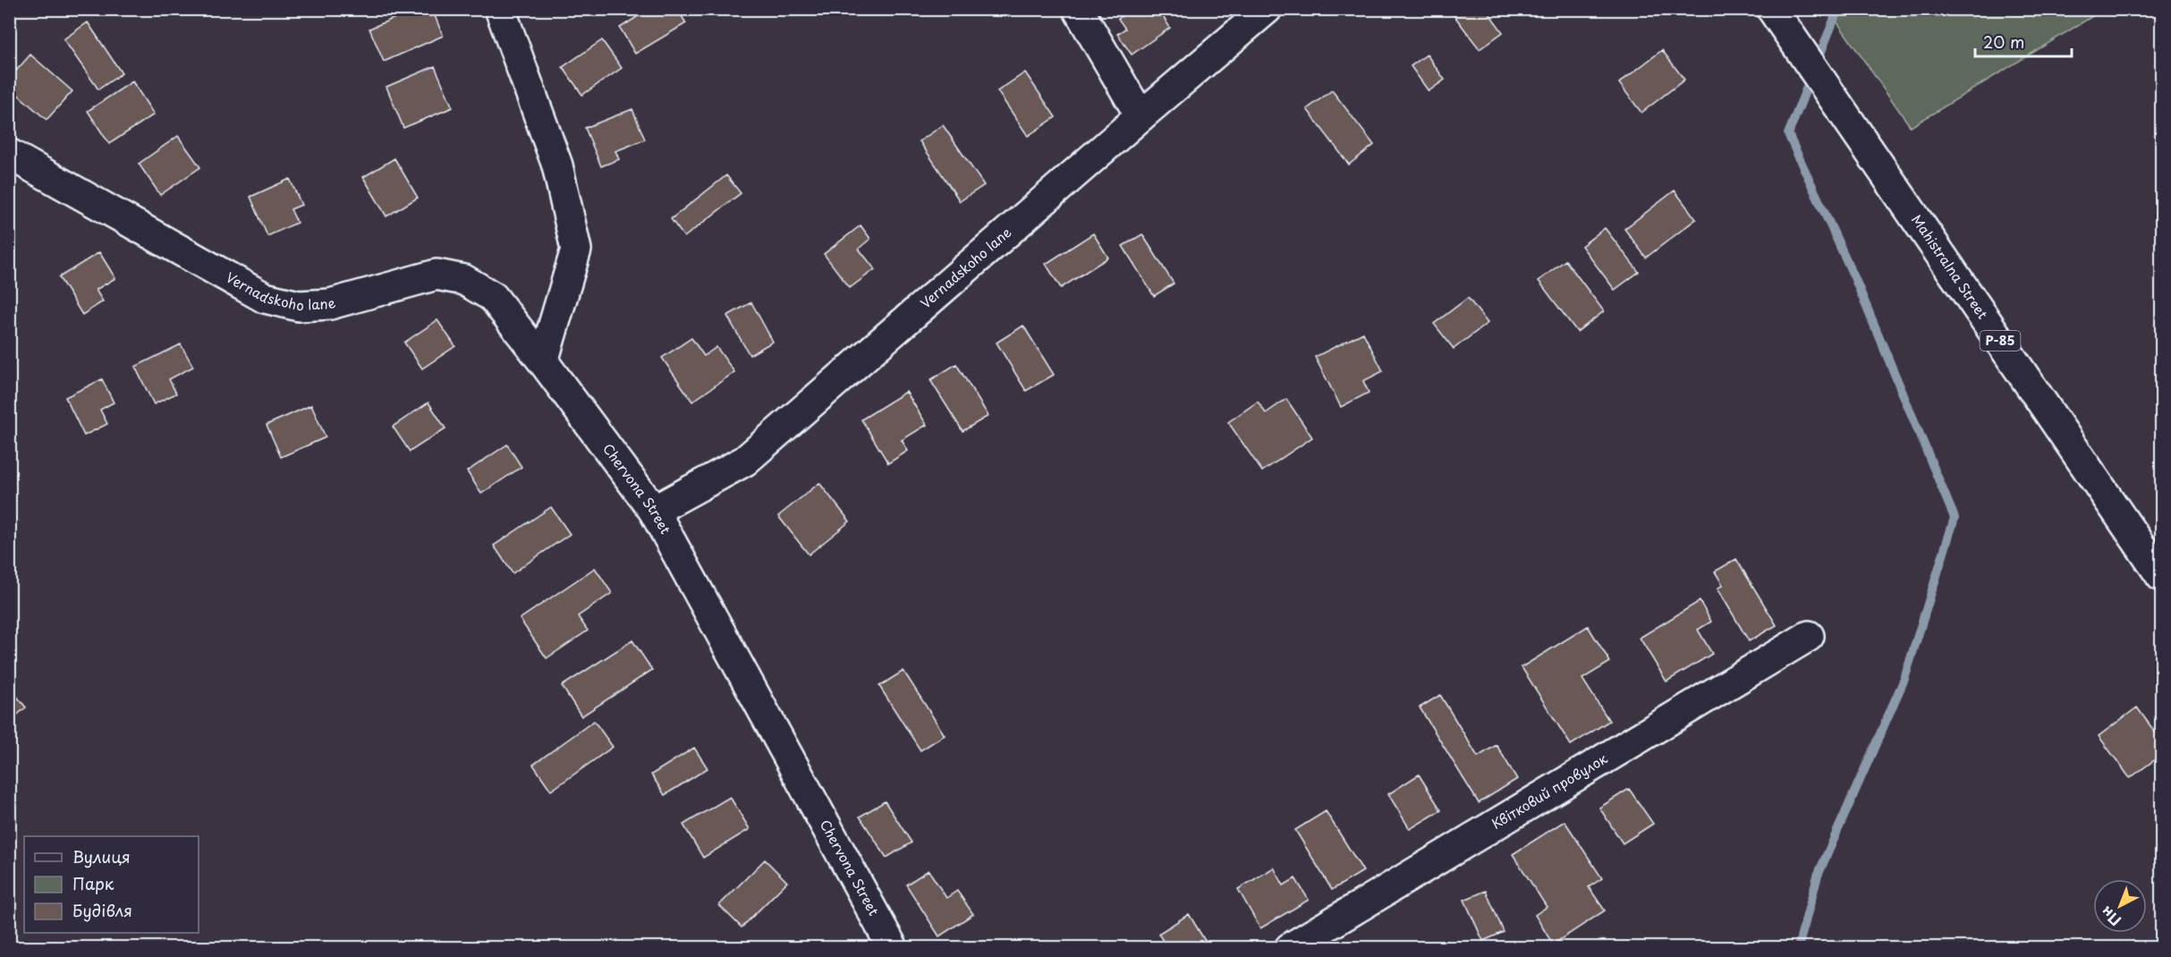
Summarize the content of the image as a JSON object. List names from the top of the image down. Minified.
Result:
{"streets":{"street":["Mahistralna Street","Vernadskoho lane","Р-85","Chervona Street","Квітковий провулок"]},"crossings":[["Vernadskoho lane","Chervona Street"]],"legend":["Вулиця","Парк","Будівля"],"scale_bar":"20 m","north":"bottom left"}
